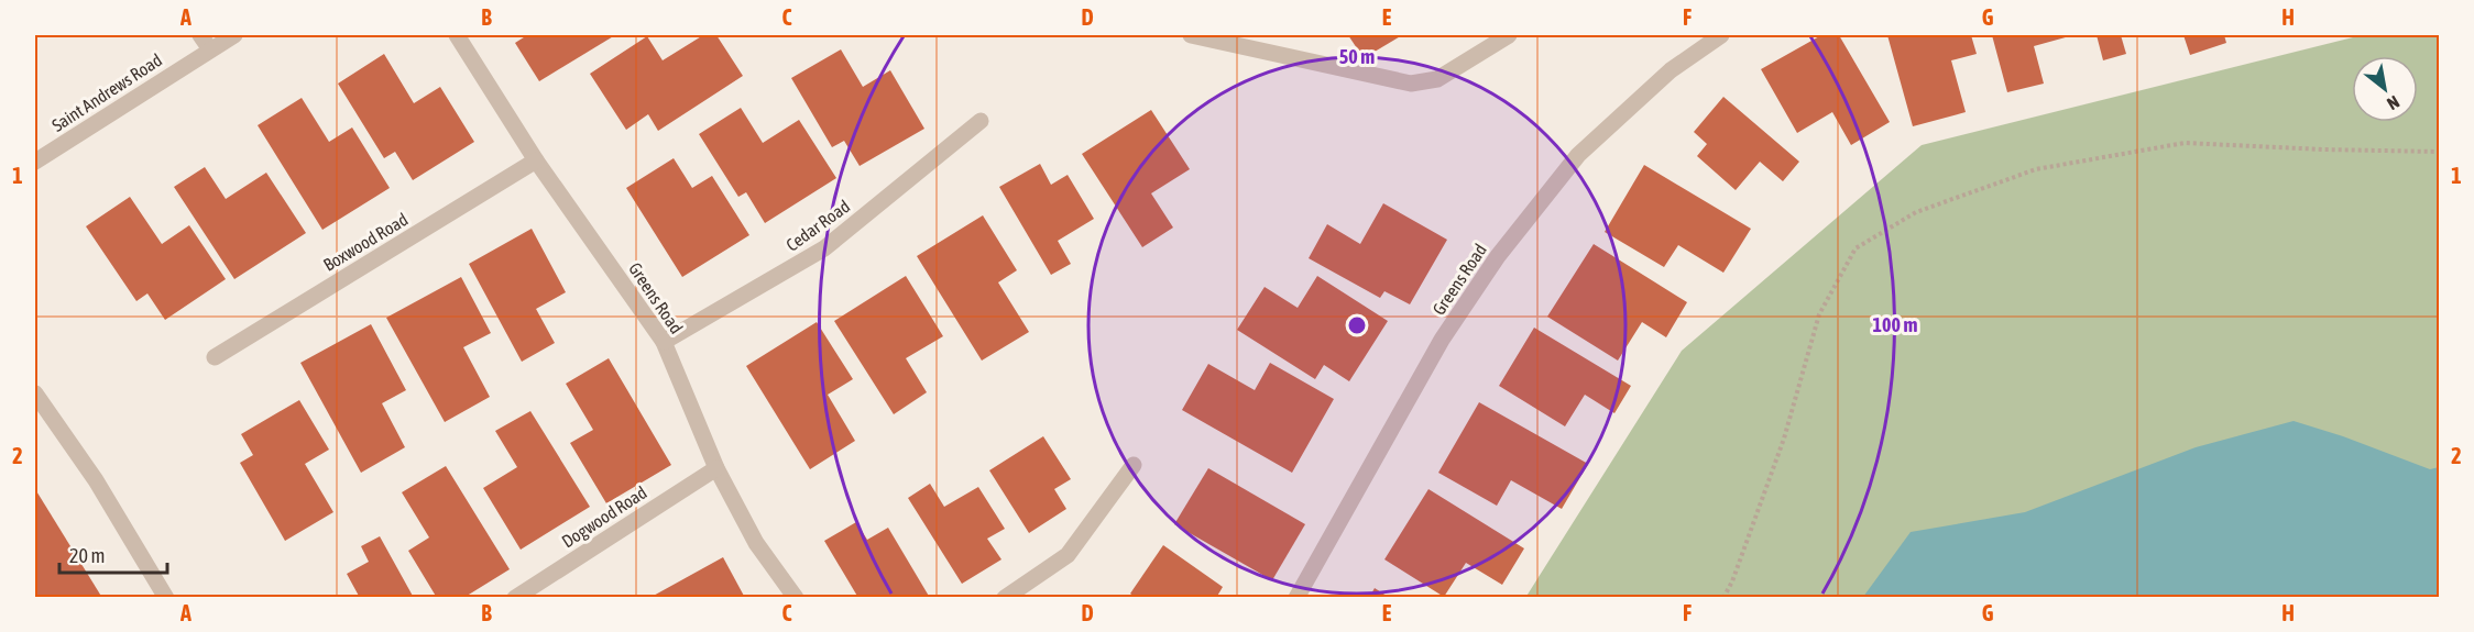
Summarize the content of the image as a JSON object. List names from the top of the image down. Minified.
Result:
{"streets":{"street":["Saint Andrews Road","Cedar Road","Boxwood Road","Greens Road","Dogwood Road"]},"crossings":[["Cedar Road","Greens Road"],["Boxwood Road","Greens Road"],["Greens Road","Dogwood Road"]],"scale_bar":"20 m","north":"bottom right","grid":{"columns":["A","B","C","D","E","F","G","H"],"rows":["1","2"]},"rings":["50 m","100 m"]}
